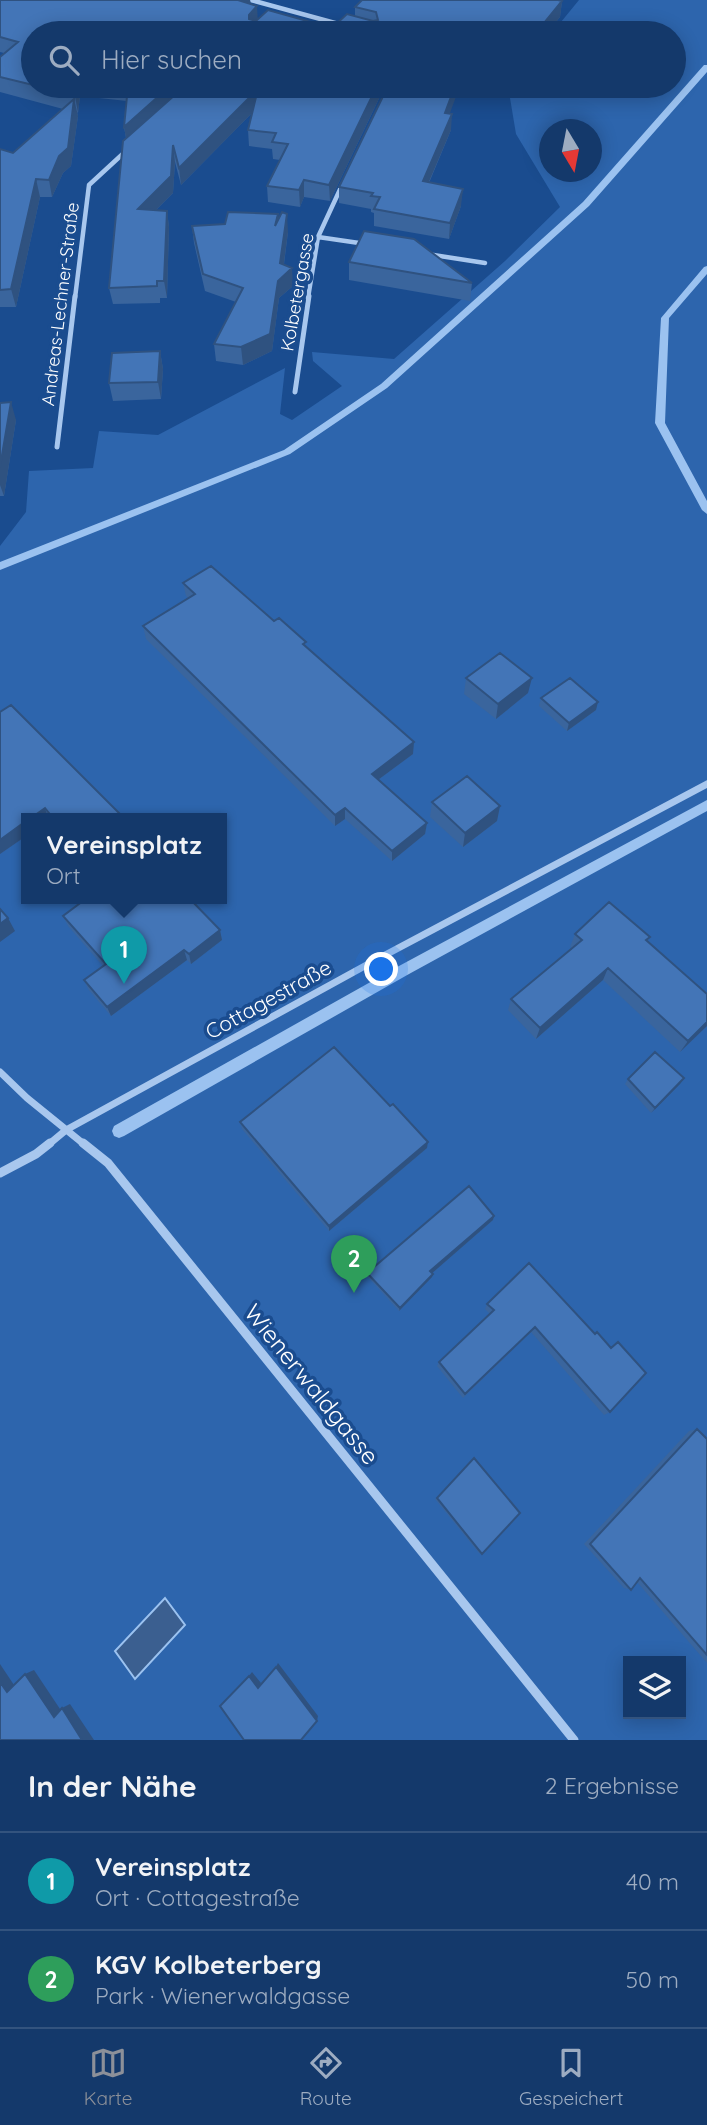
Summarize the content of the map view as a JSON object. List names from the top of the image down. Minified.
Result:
{"streets":{"street":["Kolbetergasse","Andreas-Lechner-Straße","Cottagestraße","Wienerwaldgasse"]},"crossings":[["Cottagestraße","Wienerwaldgasse"]],"north":"bottom","page":{"search":"Hier suchen","popup":["Vereinsplatz","Ort"],"pins":["1","2"],"heading":["In der Nähe","2 Ergebnisse"],"list":[{"mark":"1","name":"Vereinsplatz","note":"Ort · Cottagestraße","value":"40 m"},{"mark":"2","name":"KGV Kolbeterberg","note":"Park · Wienerwaldgasse","value":"50 m"}],"nav":["Karte","Route","Gespeichert"]}}
